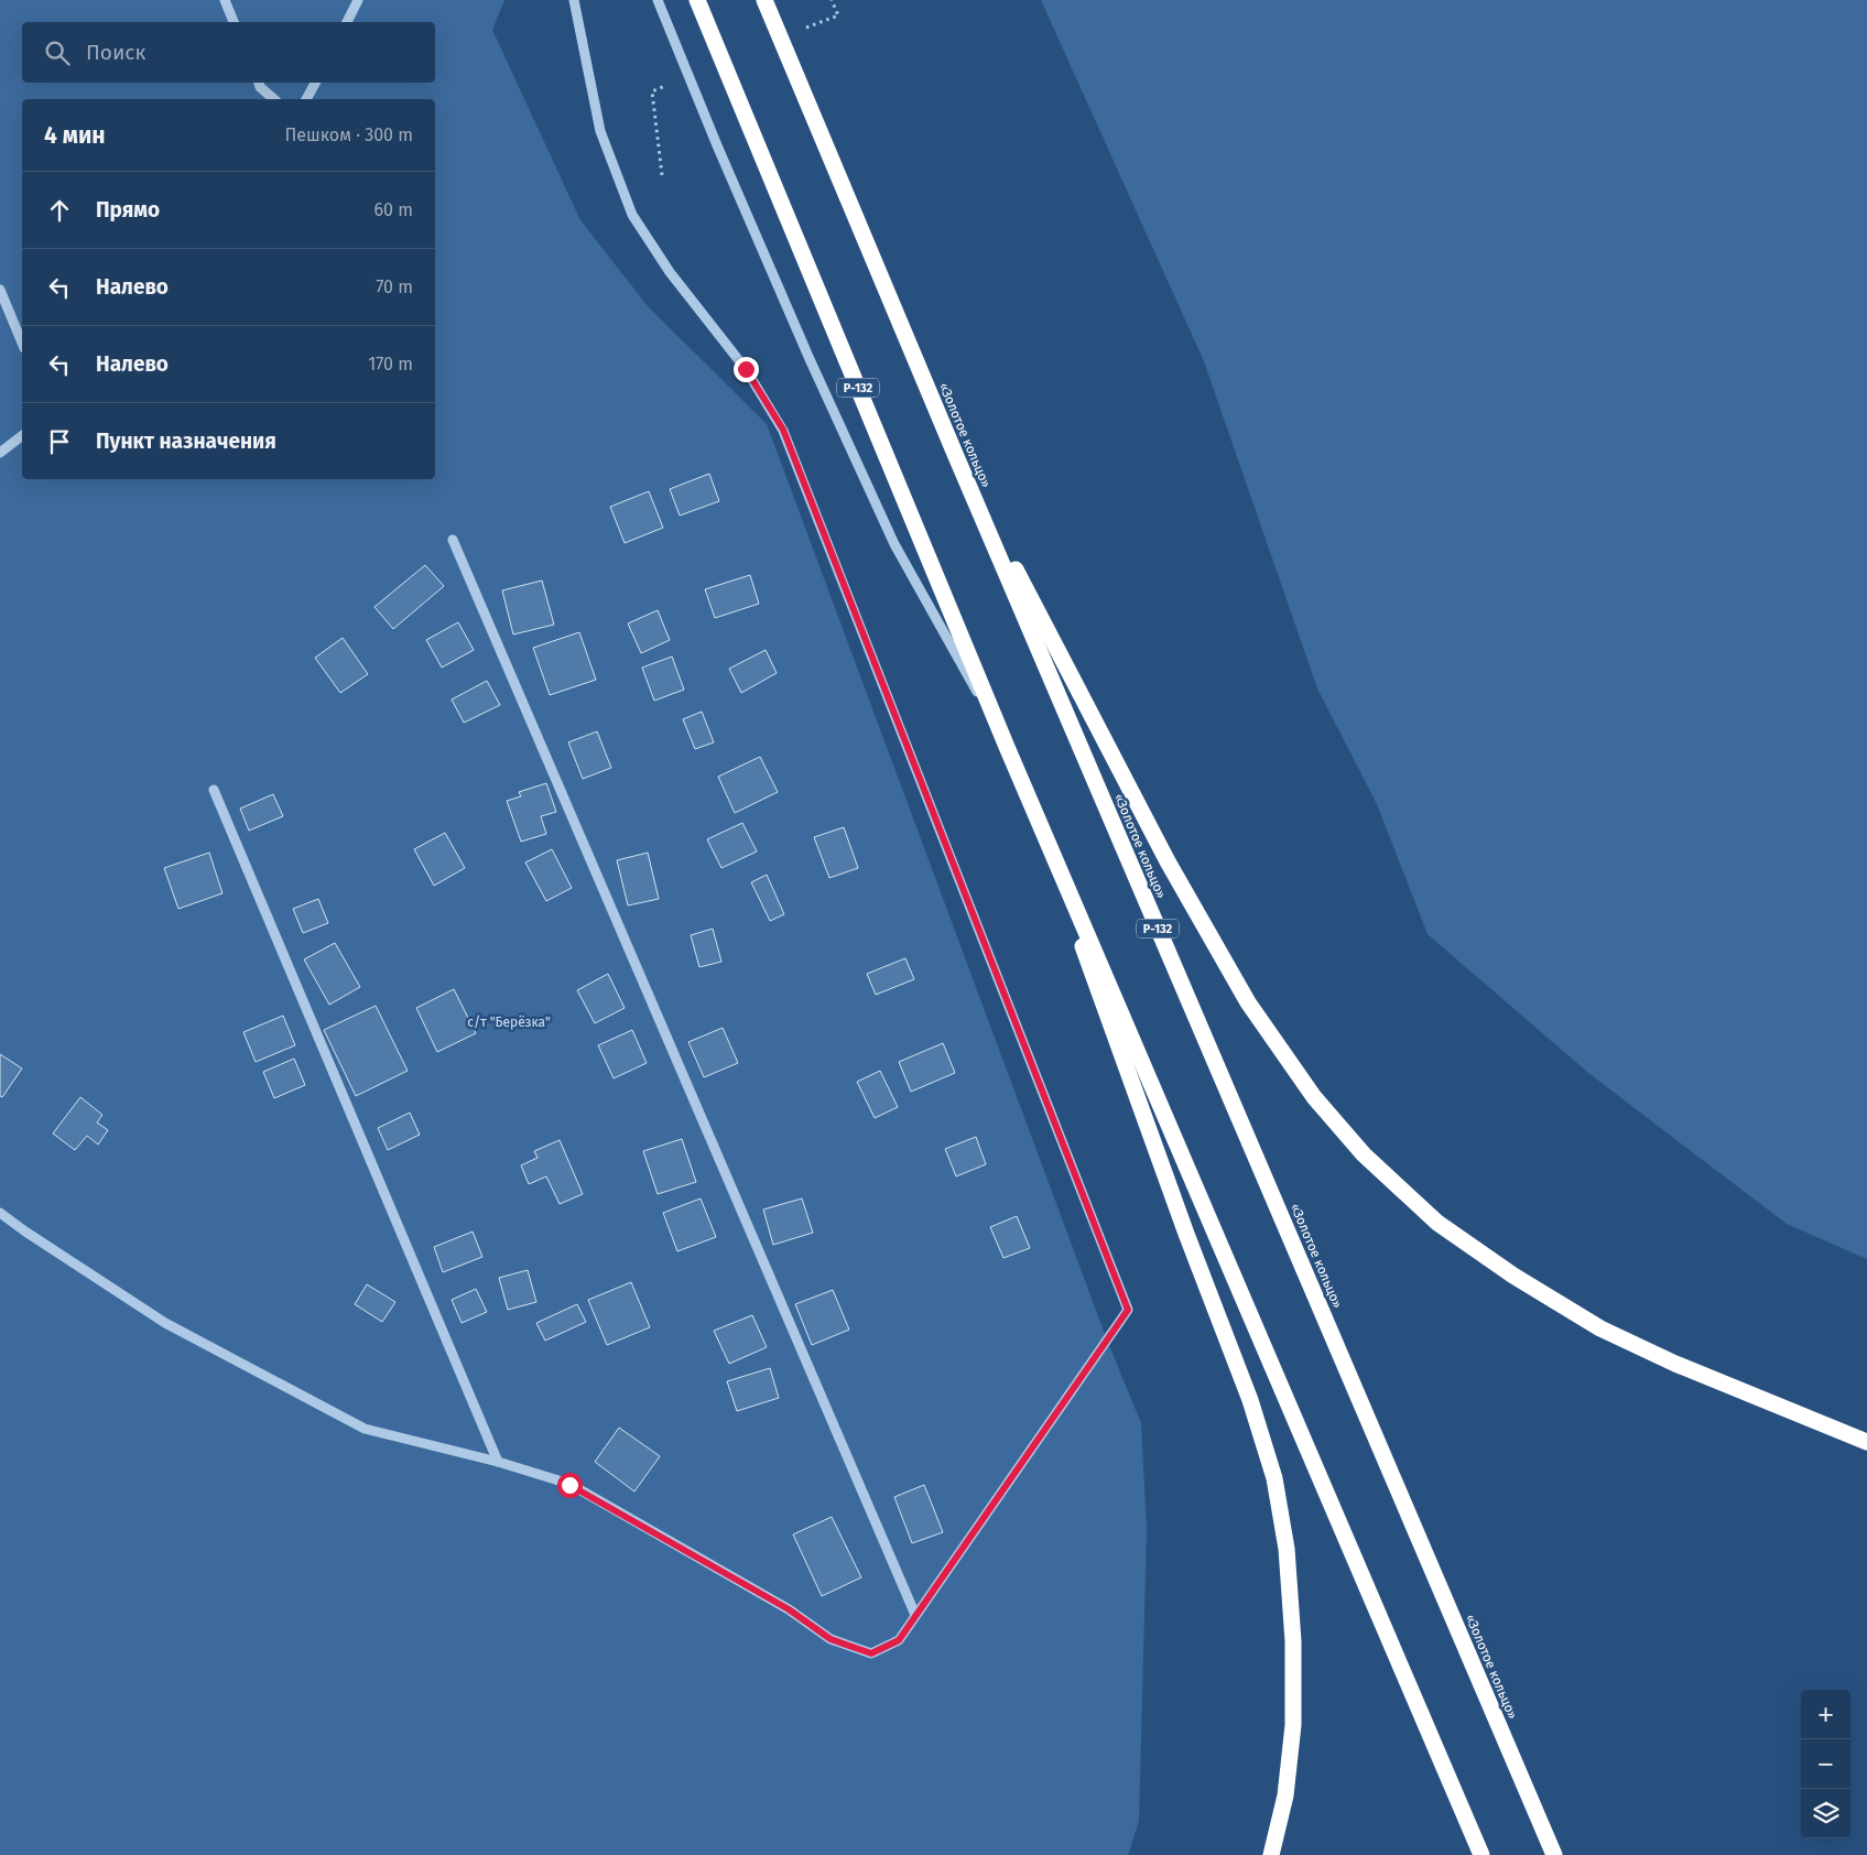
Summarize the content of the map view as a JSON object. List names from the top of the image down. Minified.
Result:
{"streets":{"highway":["Р-132","«Золотое кольцо»"]},"crossings":[["Р-132","«Золотое кольцо»"]],"parks":["c/т \"Берёзка\""],"page":{"search":"Поиск","heading":["4 мин","Пешком · 300 m"],"list":[["Прямо","60 m"],["Налево","70 m"],["Налево","170 m"],"Пункт назначения"],"map_buttons":["+","−"]}}
